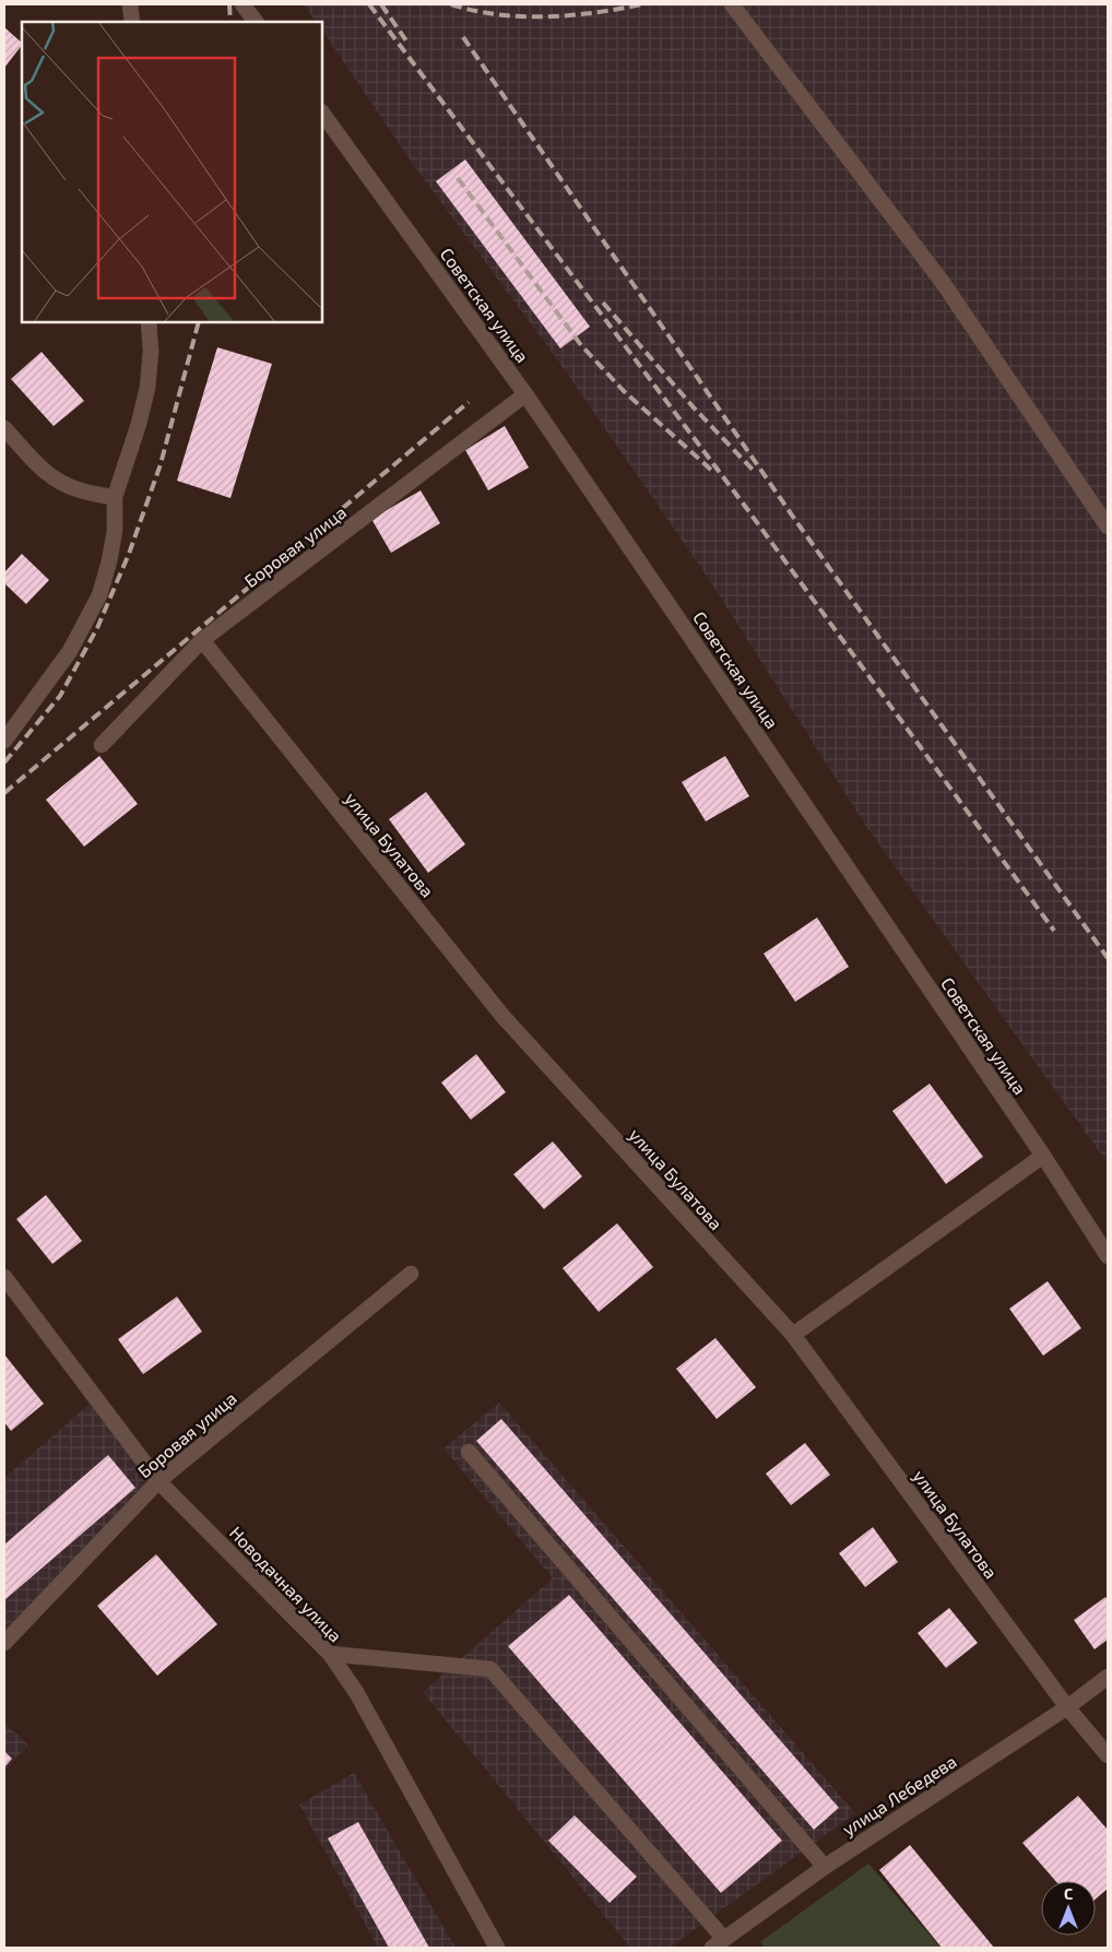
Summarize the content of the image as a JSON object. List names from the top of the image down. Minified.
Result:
{"streets":{"street":["Советская улица","Боровая улица","улица Булатова","Новодачная улица","улица Лебедева"]},"crossings":[["Советская улица","Боровая улица"],["Боровая улица","улица Булатова"],["Боровая улица","Новодачная улица"],["улица Булатова","улица Лебедева"]],"north":"top"}
